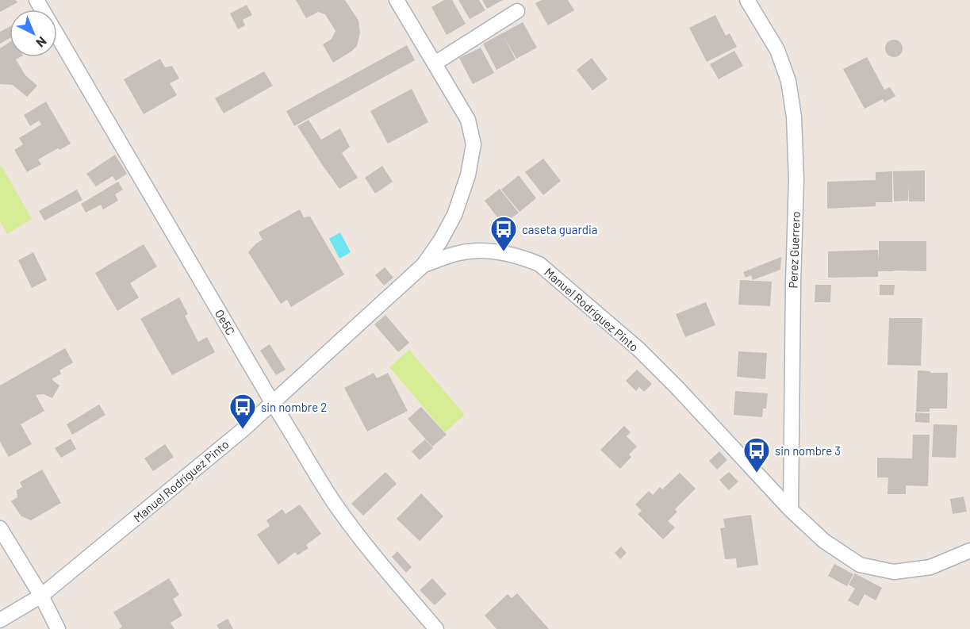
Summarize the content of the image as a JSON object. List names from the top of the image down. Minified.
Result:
{"streets":{"street":["Perez Guerrero","Manuel Rodríguez Pinto","Oe5C"]},"crossings":[["Perez Guerrero","Manuel Rodríguez Pinto"],["Manuel Rodríguez Pinto","Oe5C"]],"places":{"bus stop":["caseta guardia","sin nombre 2","sin nombre 3"]},"north":"bottom right"}
